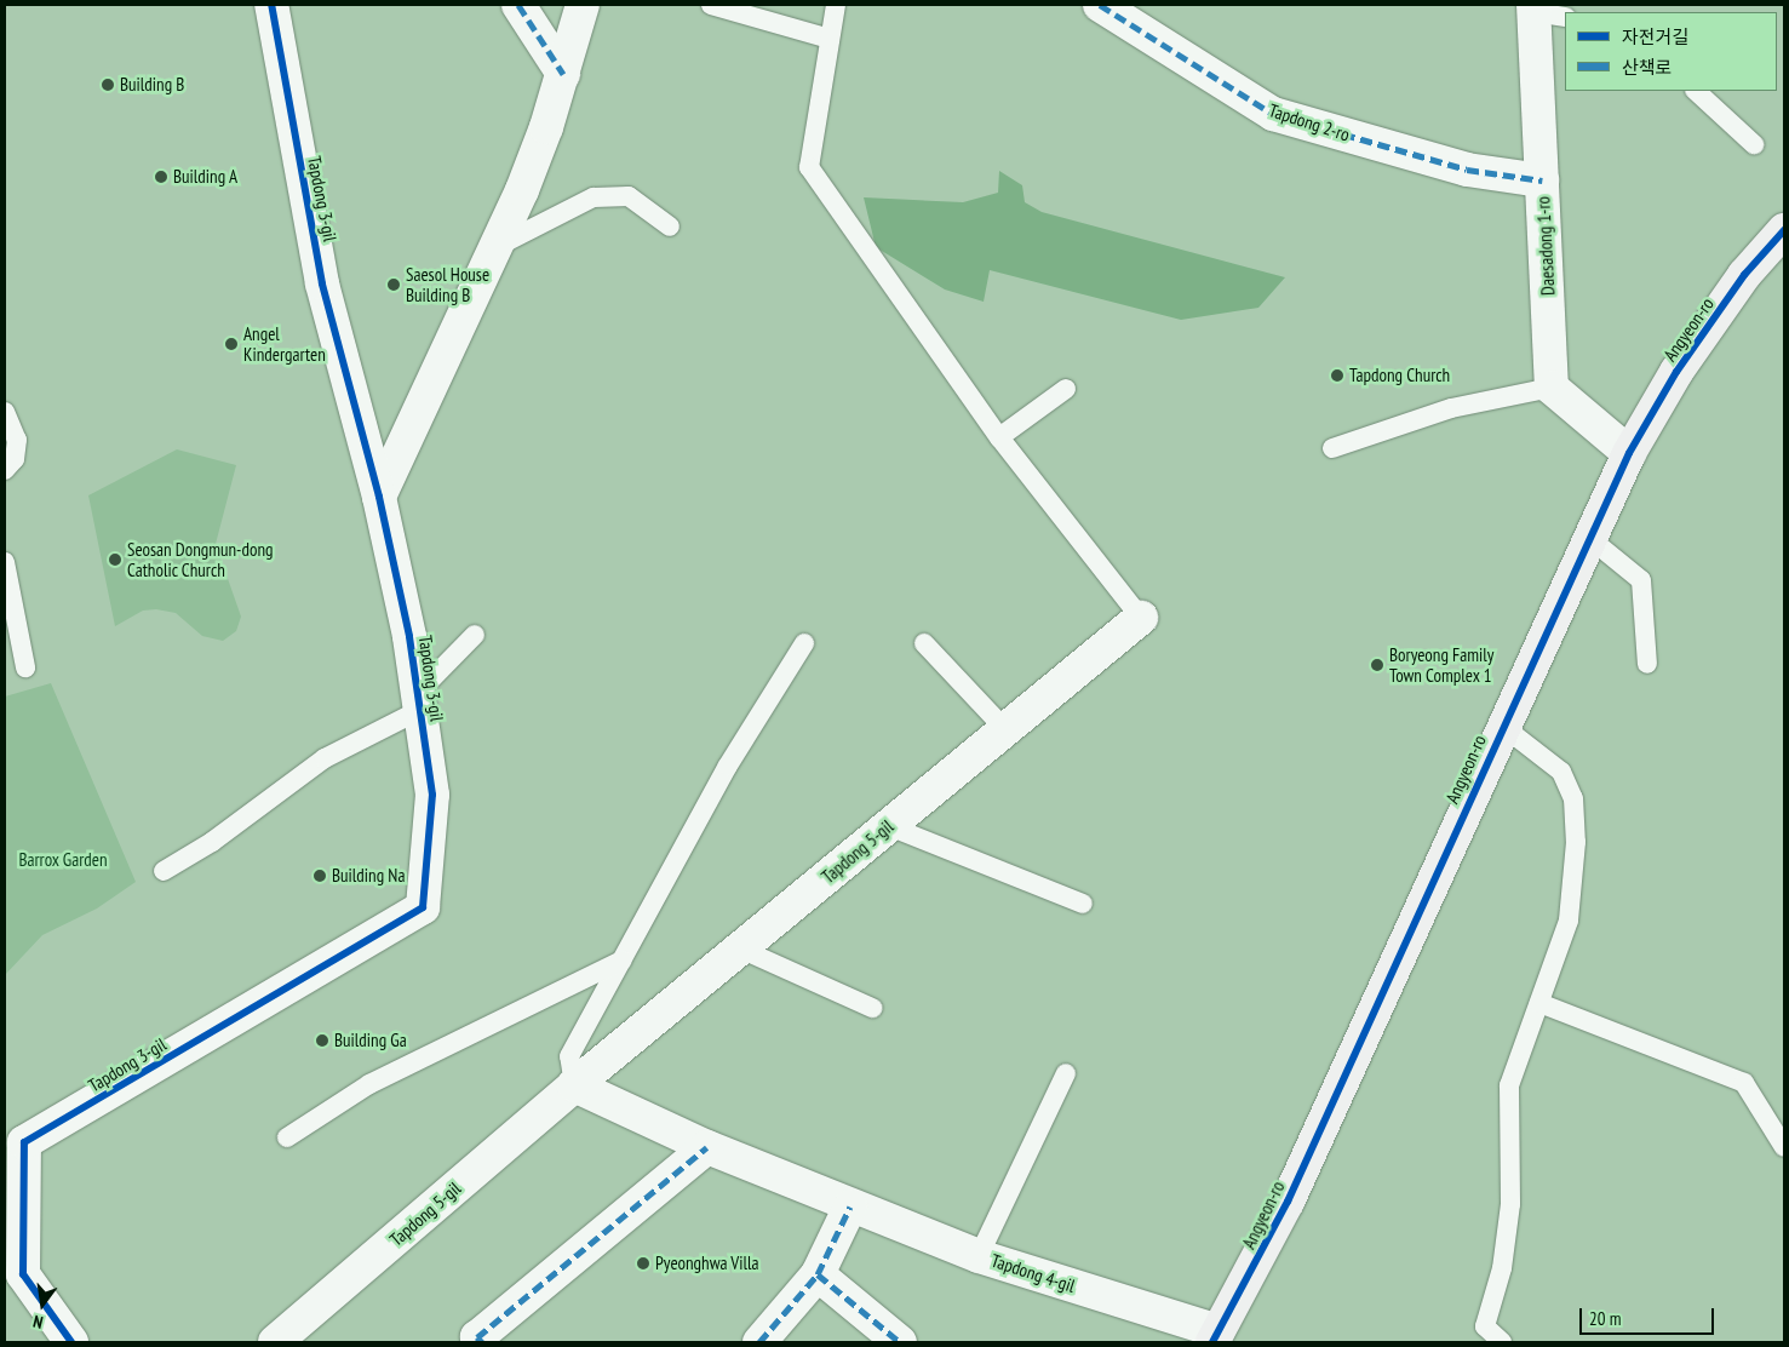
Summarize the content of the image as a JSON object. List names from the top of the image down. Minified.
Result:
{"streets":{"street":["Tapdong 2-ro","Tapdong 3-gil","Daesadong 1-ro","Angyeon-ro","Tapdong 5-gil","Tapdong 4-gil"]},"crossings":[["Tapdong 2-ro","Daesadong 1-ro"],["Angyeon-ro","Tapdong 4-gil"],["Tapdong 5-gil","Tapdong 4-gil"]],"parks":["Barrox Garden"],"places":["Building B","Building A","Saesol House Building B","Angel Kindergarten","Tapdong Church","Seosan Dongmun-dong Catholic Church","Boryeong Family Town Complex 1","Building Na","Building Ga","Pyeonghwa Villa"],"legend":["자전거길","산책로"],"scale_bar":"20 m","north":"bottom"}
